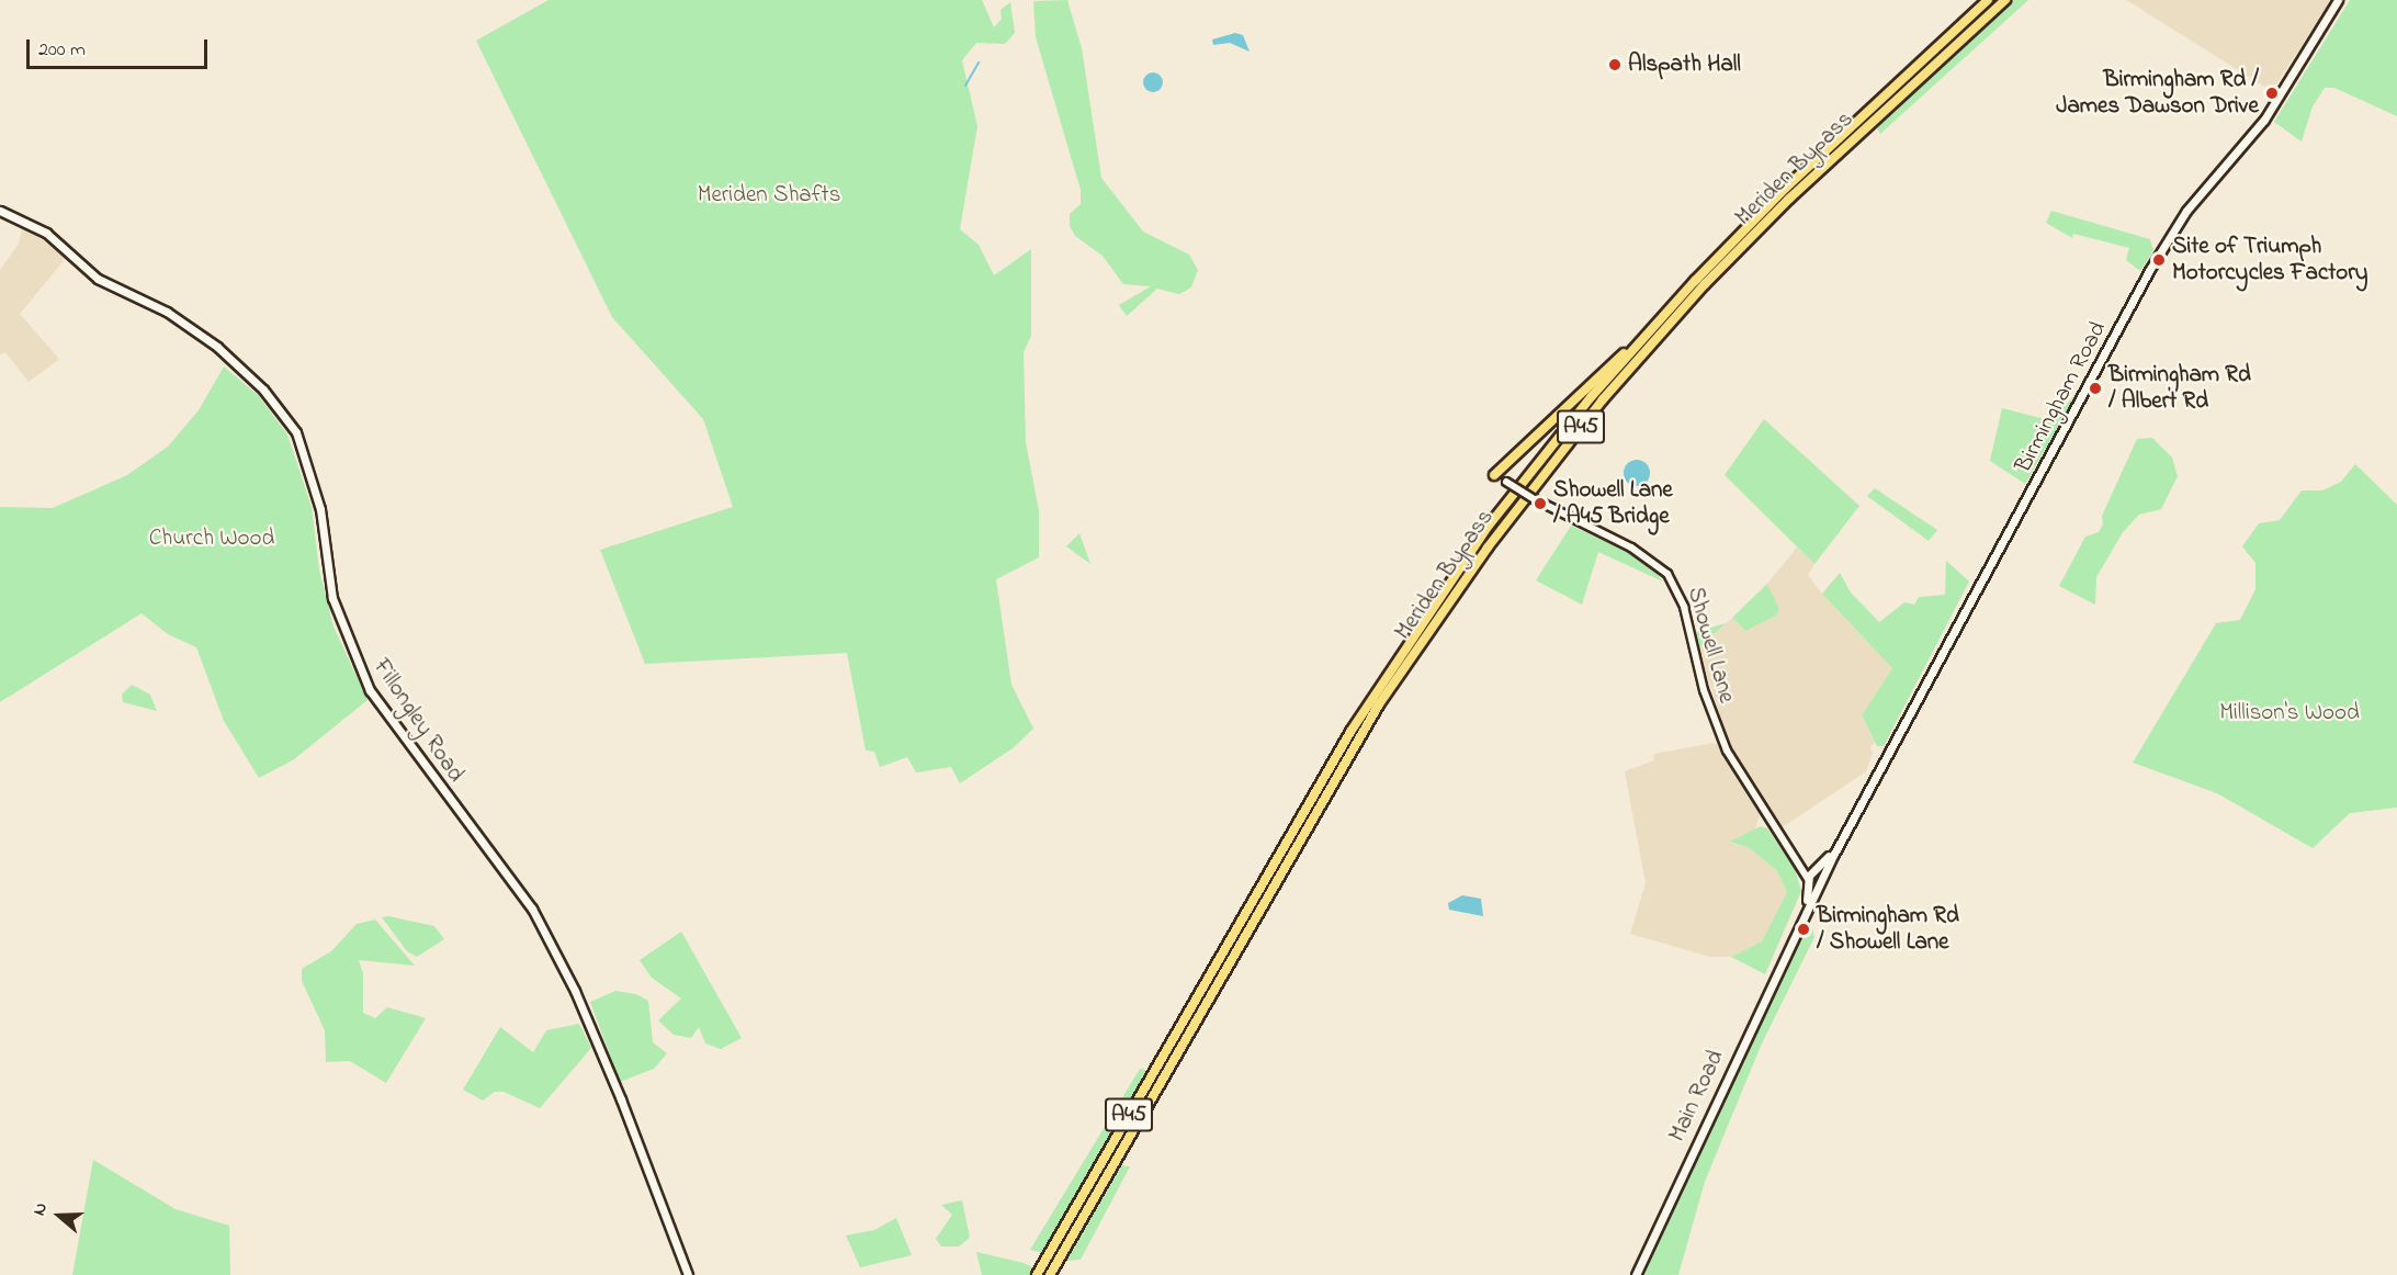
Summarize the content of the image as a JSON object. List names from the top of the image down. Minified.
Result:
{"streets":{"highway":["Meriden Bypass","A45"],"main road":["Birmingham Road","Fillongley Road","Main Road"],"street":["Showell Lane"]},"crossings":[["Birmingham Road","Showell Lane"],["Birmingham Road","Main Road"],["Showell Lane","Main Road"]],"parks":["Meriden Shafts","Church Wood","Millison's Wood"],"places":["Alspath Hall","Birmingham Rd / James Dawson Drive","Site of Triumph Motorcycles Factory","Birmingham Rd / Albert Rd","Showell Lane / A45 Bridge","Birmingham Rd / Showell Lane"],"scale_bar":"200 m","north":"left"}
